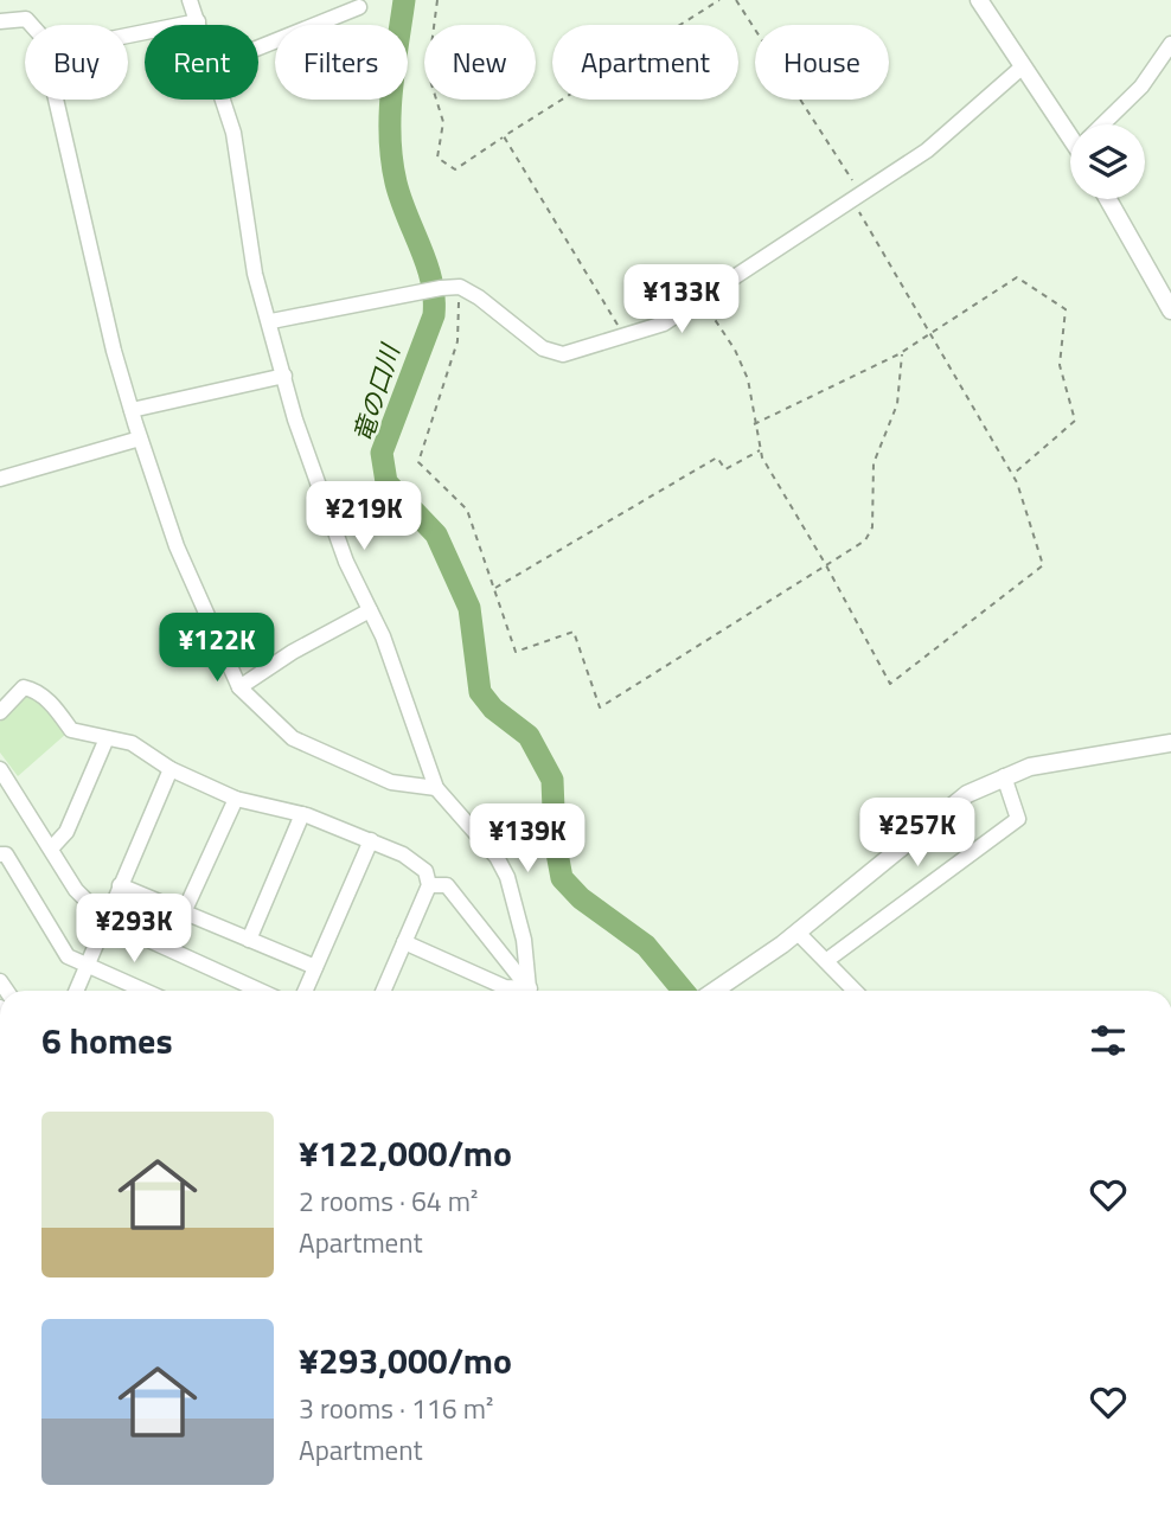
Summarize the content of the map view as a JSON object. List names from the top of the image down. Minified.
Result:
{"water":["竜の口川"],"page":{"chip":["Buy","Rent","Filters","New","Apartment","House"],"price":["¥133K","¥219K","¥122K","¥257K","¥139K","¥293K"],"heading":"6 homes","list":[{"name":"¥122,000/mo","note":"2 rooms · 64 m² · Apartment"},{"name":"¥293,000/mo","note":"3 rooms · 116 m² · Apartment"}]}}
